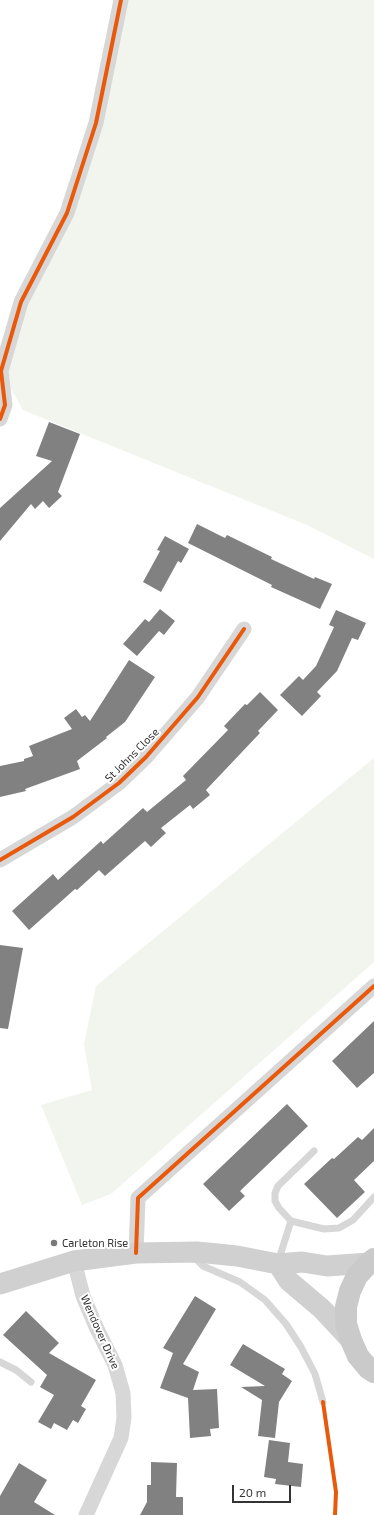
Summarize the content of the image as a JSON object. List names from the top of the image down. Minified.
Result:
{"streets":{"street":["St Johns Close","Wendover Drive"]},"places":["Carleton Rise"],"scale_bar":"20 m"}
